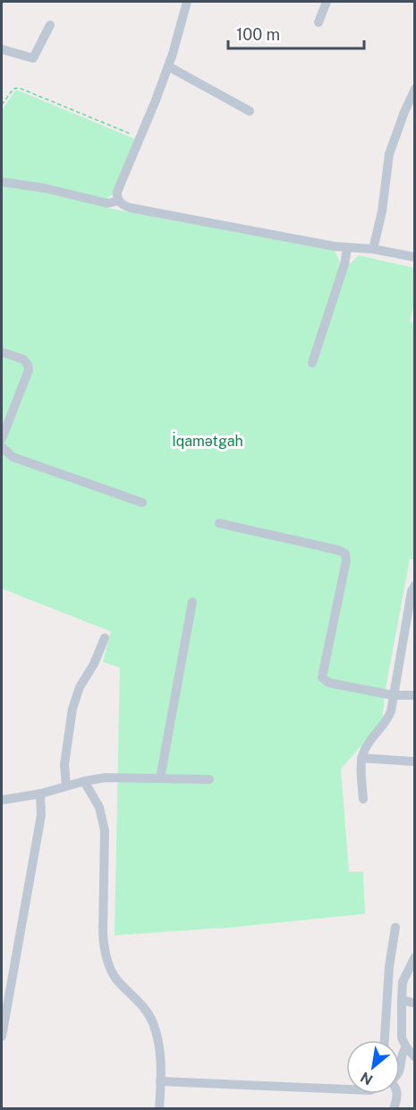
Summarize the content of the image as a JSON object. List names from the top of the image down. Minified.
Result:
{"parks":["İqamətgah"],"scale_bar":"100 m","north":"bottom left"}
